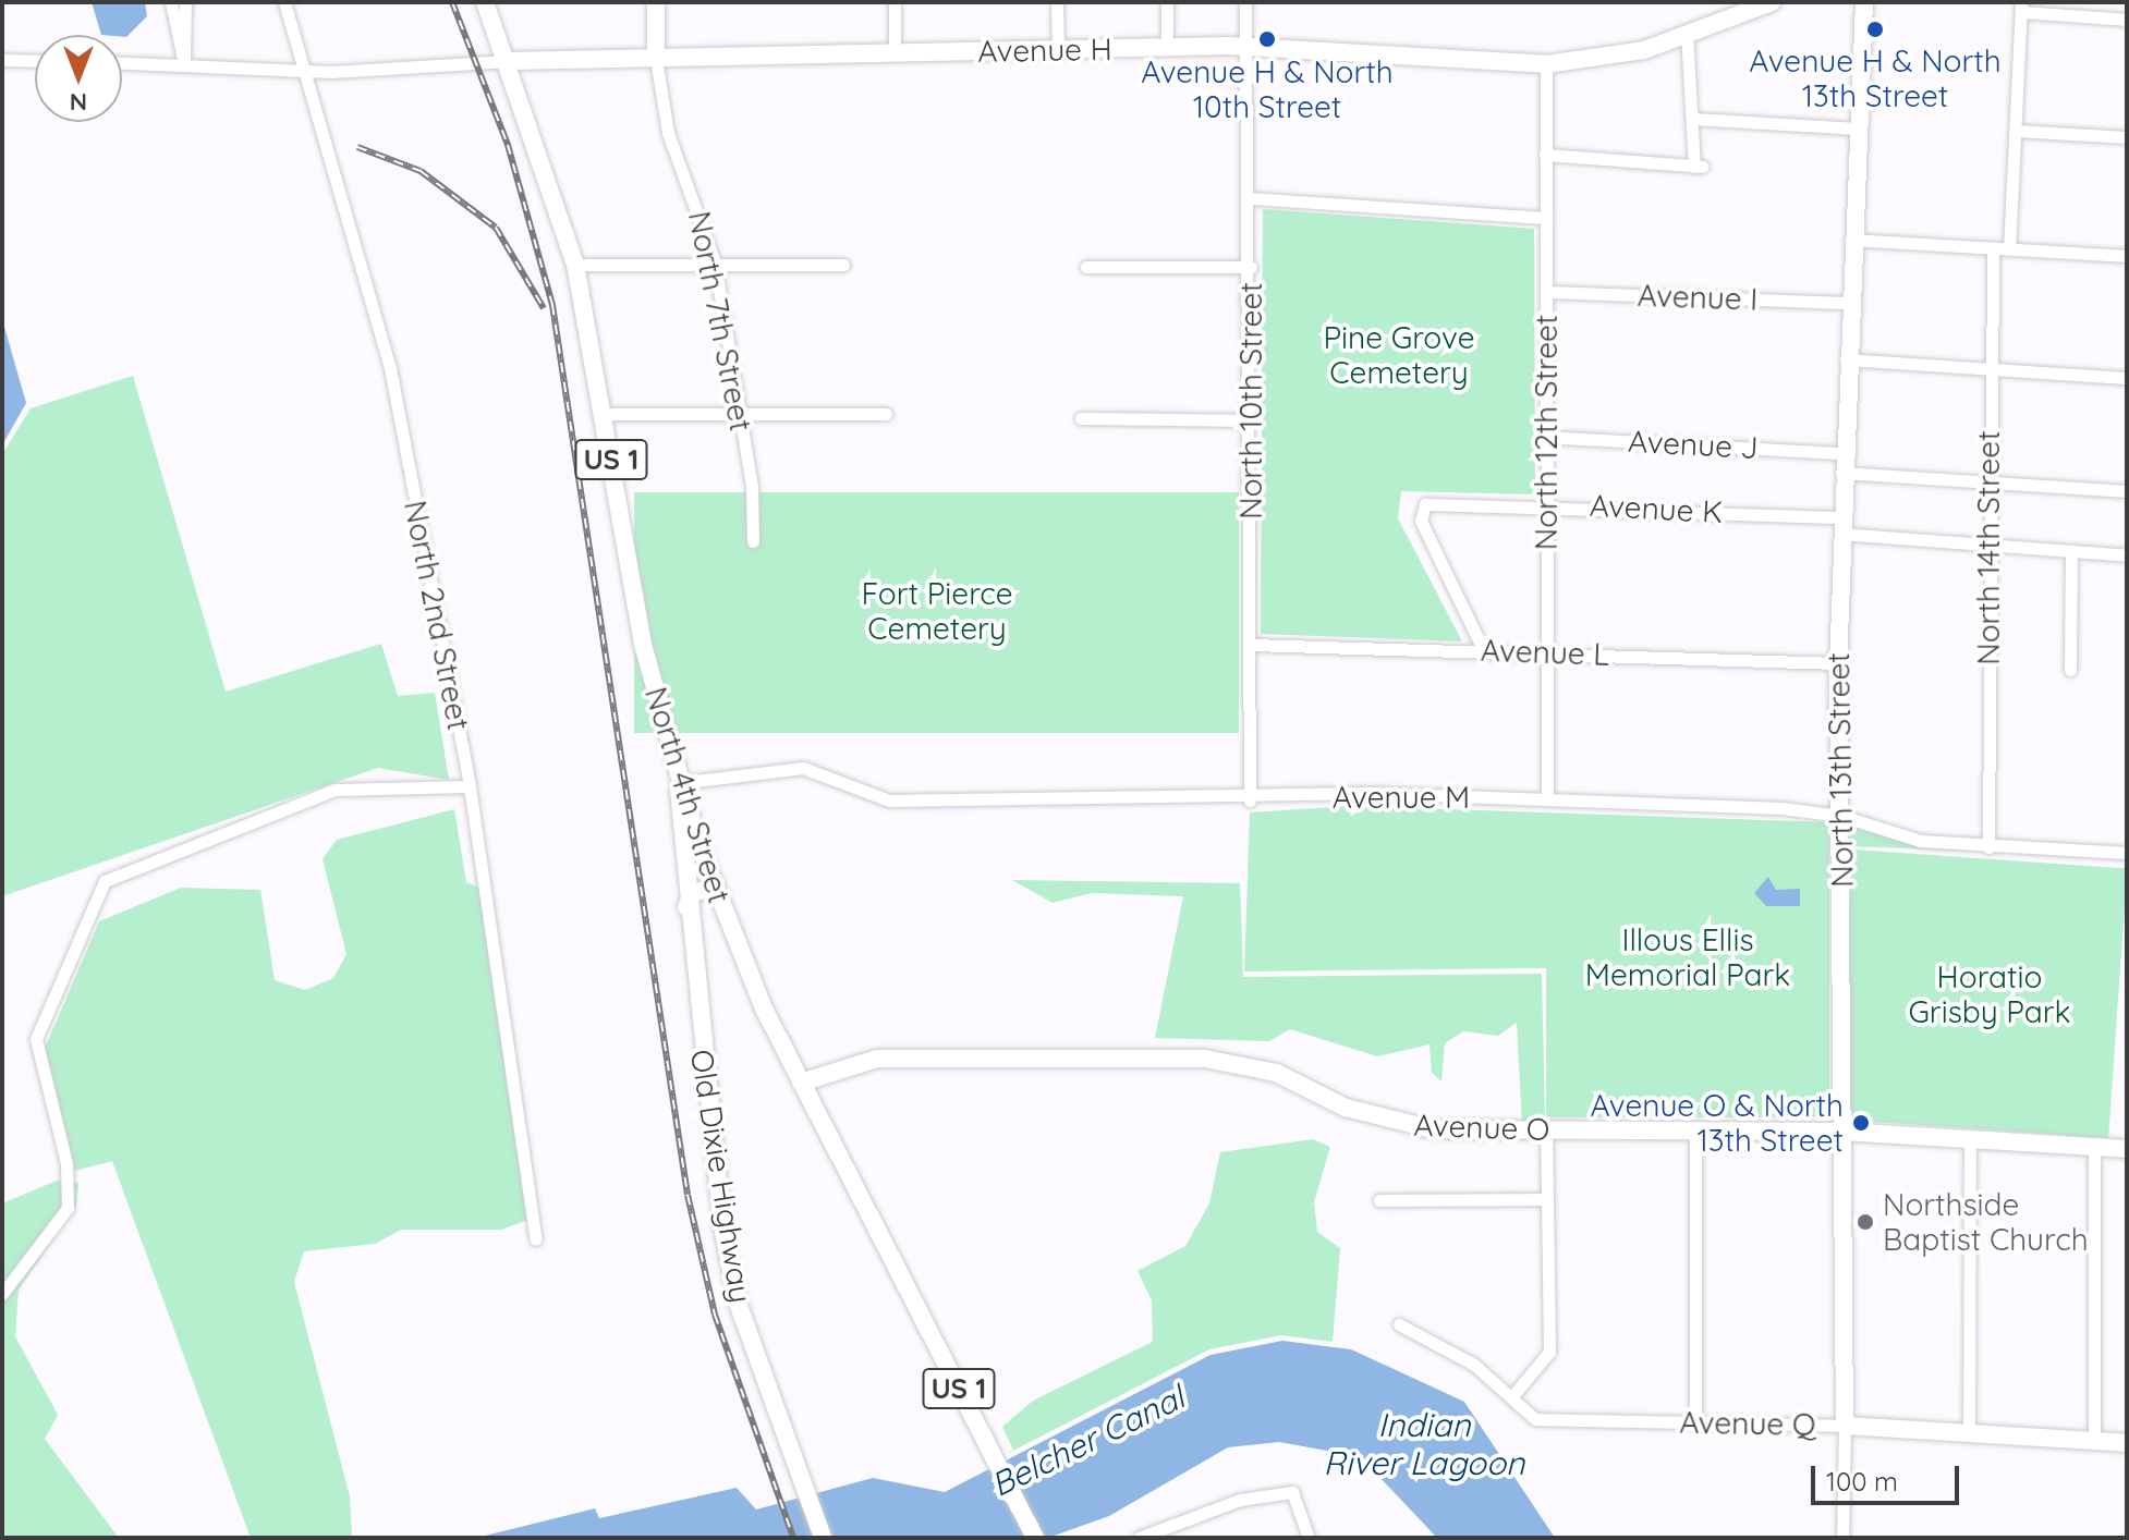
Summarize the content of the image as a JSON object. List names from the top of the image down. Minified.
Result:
{"streets":{"street":["Avenue H","Avenue I","North 7th Street","North 10th Street","North 12th Street","Avenue J","US 1","Avenue K","North 14th Street","North 2nd Street","Avenue L","North 13th Street","North 4th Street","Avenue M","Avenue O","Old Dixie Highway","Avenue Q"]},"crossings":[["Avenue H","North 7th Street"],["Avenue H","North 10th Street"],["Avenue H","North 12th Street"],["Avenue H","North 2nd Street"],["Avenue H","North 4th Street"],["Avenue I","North 12th Street"],["Avenue I","North 13th Street"],["North 10th Street","Avenue L"],["North 10th Street","Avenue M"],["North 12th Street","Avenue J"],["North 12th Street","Avenue K"],["North 12th Street","Avenue L"],["North 12th Street","Avenue M"],["Avenue J","North 13th Street"],["Avenue K","North 14th Street"],["Avenue K","Avenue L"],["Avenue K","North 13th Street"],["North 14th Street","Avenue M"],["Avenue L","North 13th Street"],["North 13th Street","Avenue M"],["North 13th Street","Avenue O"],["North 13th Street","Avenue Q"],["North 4th Street","Avenue M"],["North 4th Street","Avenue O"],["North 4th Street","Old Dixie Highway"],["Avenue M","Old Dixie Highway"]],"water":["Indian River Lagoon","Belcher Canal"],"parks":["Pine Grove Cemetery","Fort Pierce Cemetery","Illous Ellis Memorial Park","Horatio Grisby Park"],"places":["Avenue H & North 13th Street","Avenue H & North 10th Street","Avenue O & North 13th Street","Northside Baptist Church"],"scale_bar":"100 m","north":"bottom"}
